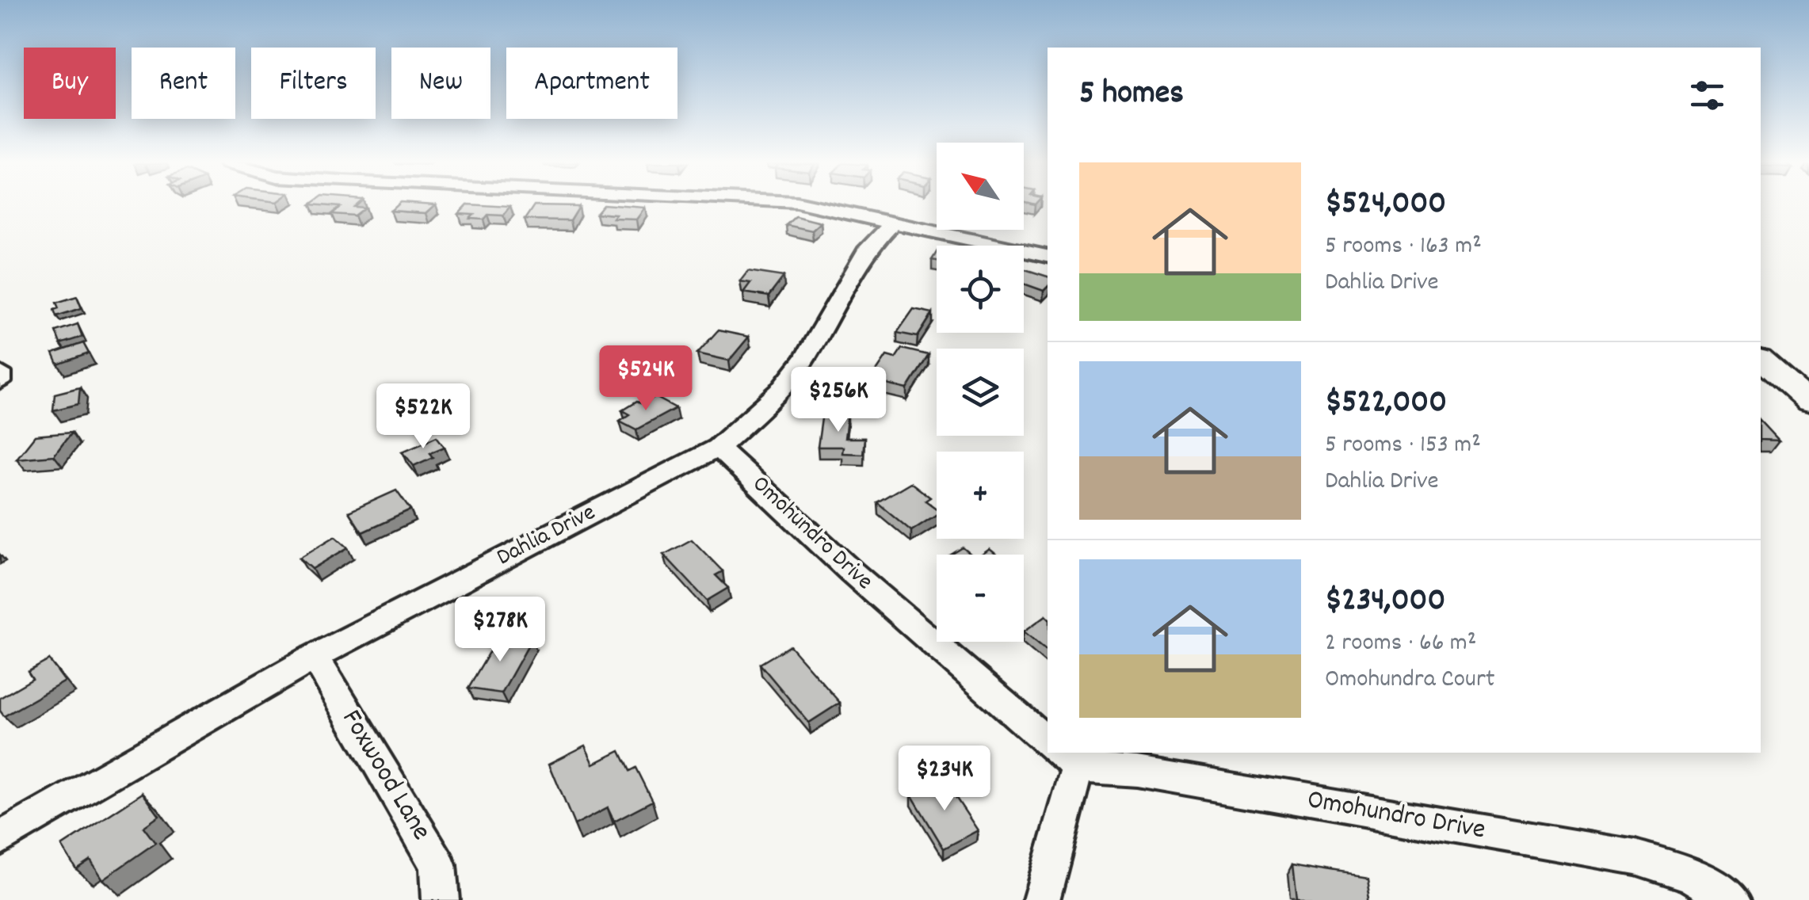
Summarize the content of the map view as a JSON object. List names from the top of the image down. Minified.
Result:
{"streets":{"street":["Omohundro Drive","Dahlia Drive","Foxwood Lane"]},"crossings":[["Omohundro Drive","Dahlia Drive"],["Dahlia Drive","Foxwood Lane"]],"north":"top left","page":{"chip":["Buy","Rent","Filters","New","Apartment"],"heading":"5 homes","map_buttons":["+","−"],"list":[{"name":"$524,000","note":"5 rooms · 163 m² · Dahlia Drive"},{"name":"$522,000","note":"5 rooms · 153 m² · Dahlia Drive"},{"name":"$234,000","note":"2 rooms · 66 m² · Omohundra Court"}],"price":["$524K","$256K","$522K","$278K","$234K"]}}
